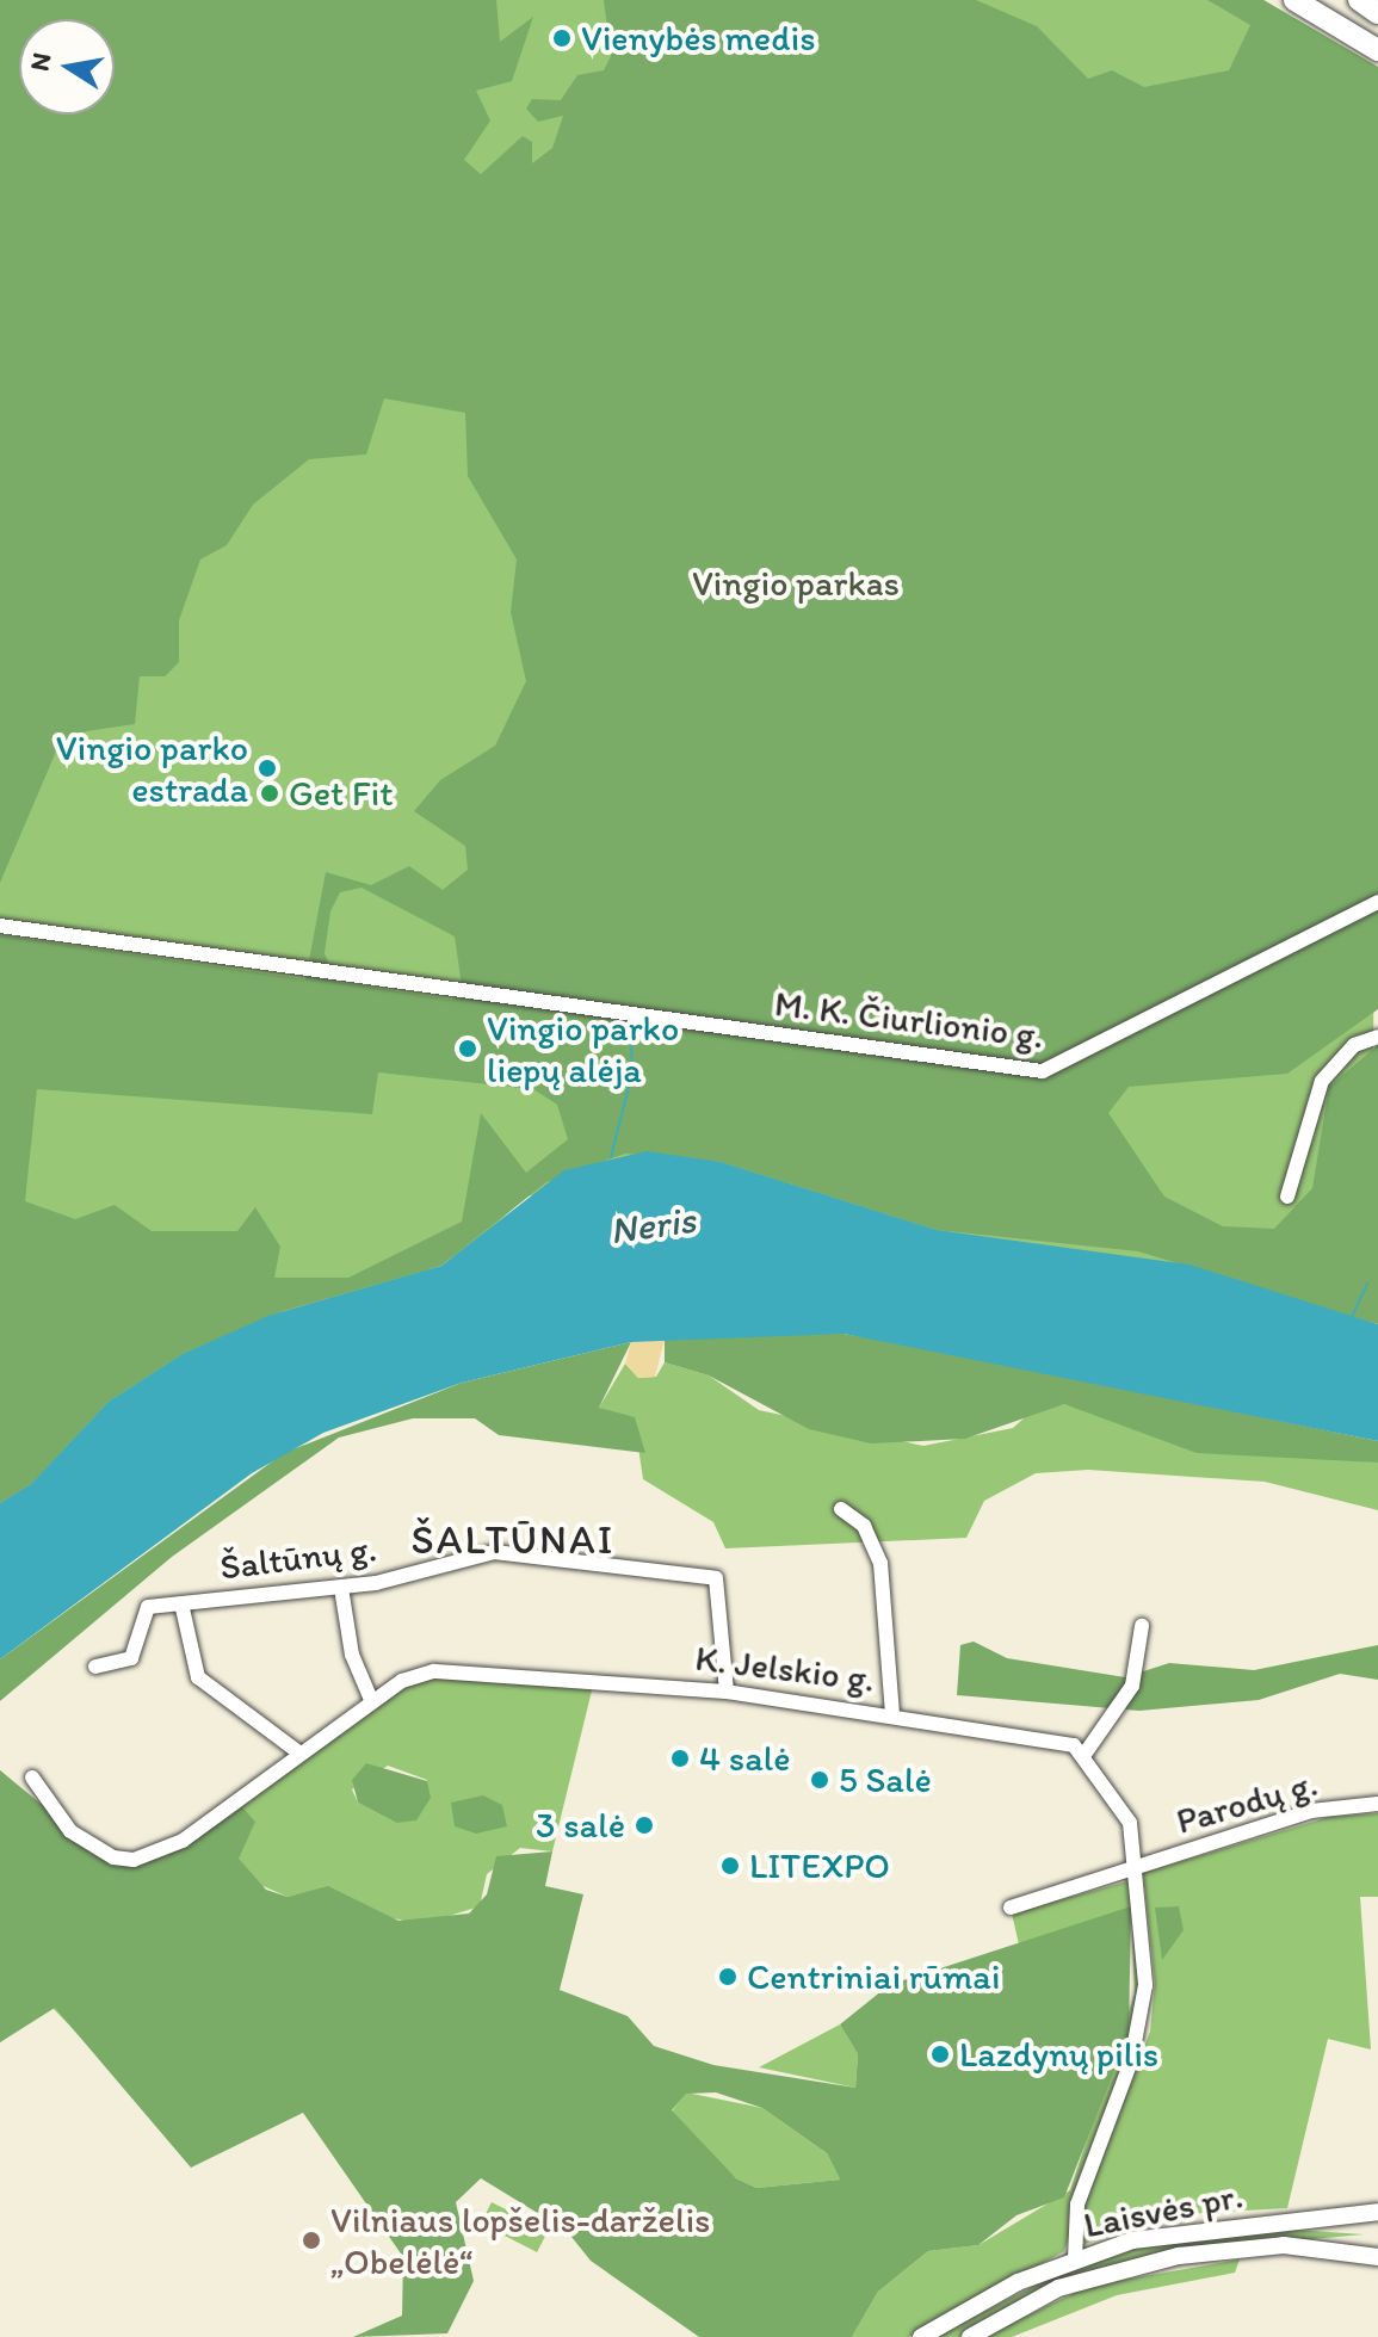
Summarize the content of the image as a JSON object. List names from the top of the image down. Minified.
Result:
{"streets":{"main road":["Laisvės pr."],"street":["M. K. Čiurlionio g.","Šaltūnų g.","K. Jelskio g.","Parodų g."]},"crossings":[["Šaltūnų g.","K. Jelskio g."]],"districts":["ŠALTŪNAI"],"water":["Neris"],"parks":["Vingio parkas"],"places":["Vienybės medis","Vingio parko estrada","Get Fit","Vingio parko liepų alėja","4 salė","5 Salė","3 salė","LITEXPO","Centriniai rūmai","Lazdynų pilis","Vilniaus lopšelis-darželis „Obelėlė“"],"north":"left"}
